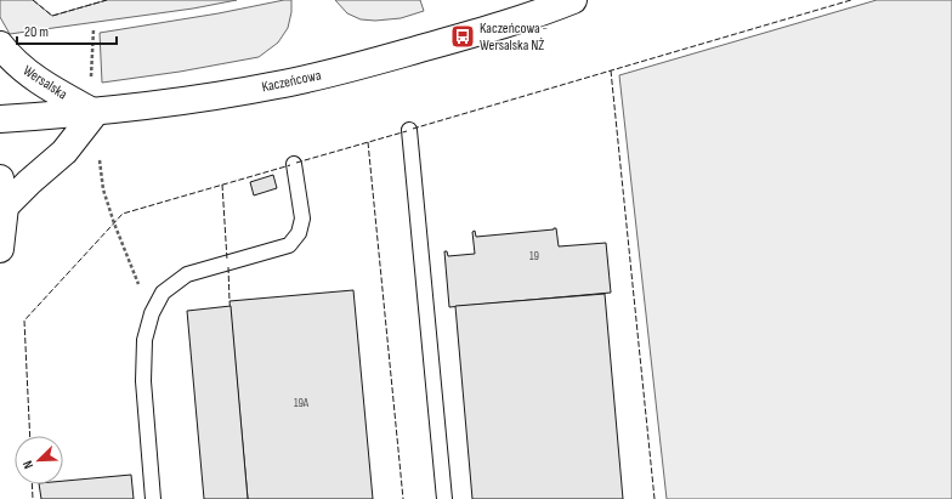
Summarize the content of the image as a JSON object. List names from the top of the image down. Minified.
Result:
{"streets":{"street":["Kaczeńcowa","Wersalska"]},"crossings":[["Kaczeńcowa","Wersalska"]],"places":{"bus stop":["Kaczeńcowa - Wersalska NŻ"]},"house_numbers":["19","19A"],"scale_bar":"20 m","north":"bottom left"}
